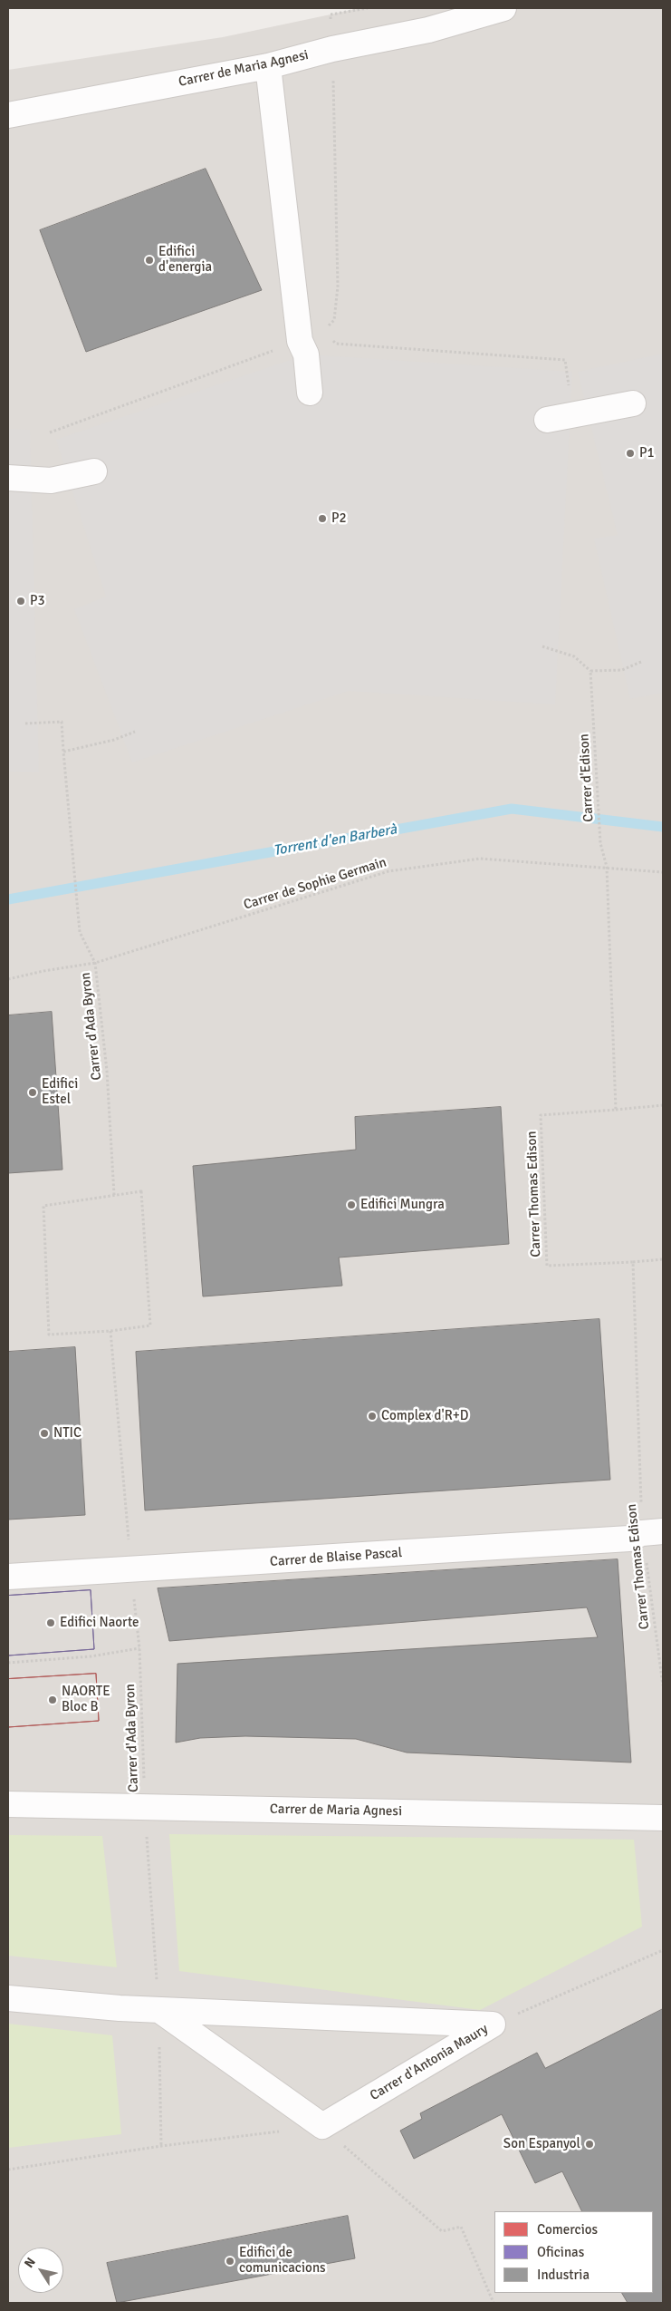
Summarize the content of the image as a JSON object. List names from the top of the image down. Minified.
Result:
{"streets":{"street":["Carrer de Maria Agnesi","Carrer de Blaise Pascal","Carrer d'Antonia Maury"],"path":["Carrer d'Edison","Carrer de Sophie Germain","Carrer d'Ada Byron","Carrer Thomas Edison"]},"crossings":[["Carrer de Maria Agnesi","Carrer d'Ada Byron"],["Carrer d'Edison","Carrer de Sophie Germain"],["Carrer de Sophie Germain","Carrer d'Ada Byron"],["Carrer d'Ada Byron","Carrer de Blaise Pascal"],["Carrer d'Ada Byron","Carrer d'Antonia Maury"],["Carrer Thomas Edison","Carrer de Blaise Pascal"]],"water":["Torrent d'en Barberà"],"places":["Edifici d'energia","P1","P2","P3","Edifici Estel","Edifici Mungra","Complex d'R+D","NTIC","Edifici Naorte","NAORTE Bloc B","Son Espanyol","Edifici de comunicacions"],"legend":["Comercios","Oficinas","Industria"],"north":"top left"}
